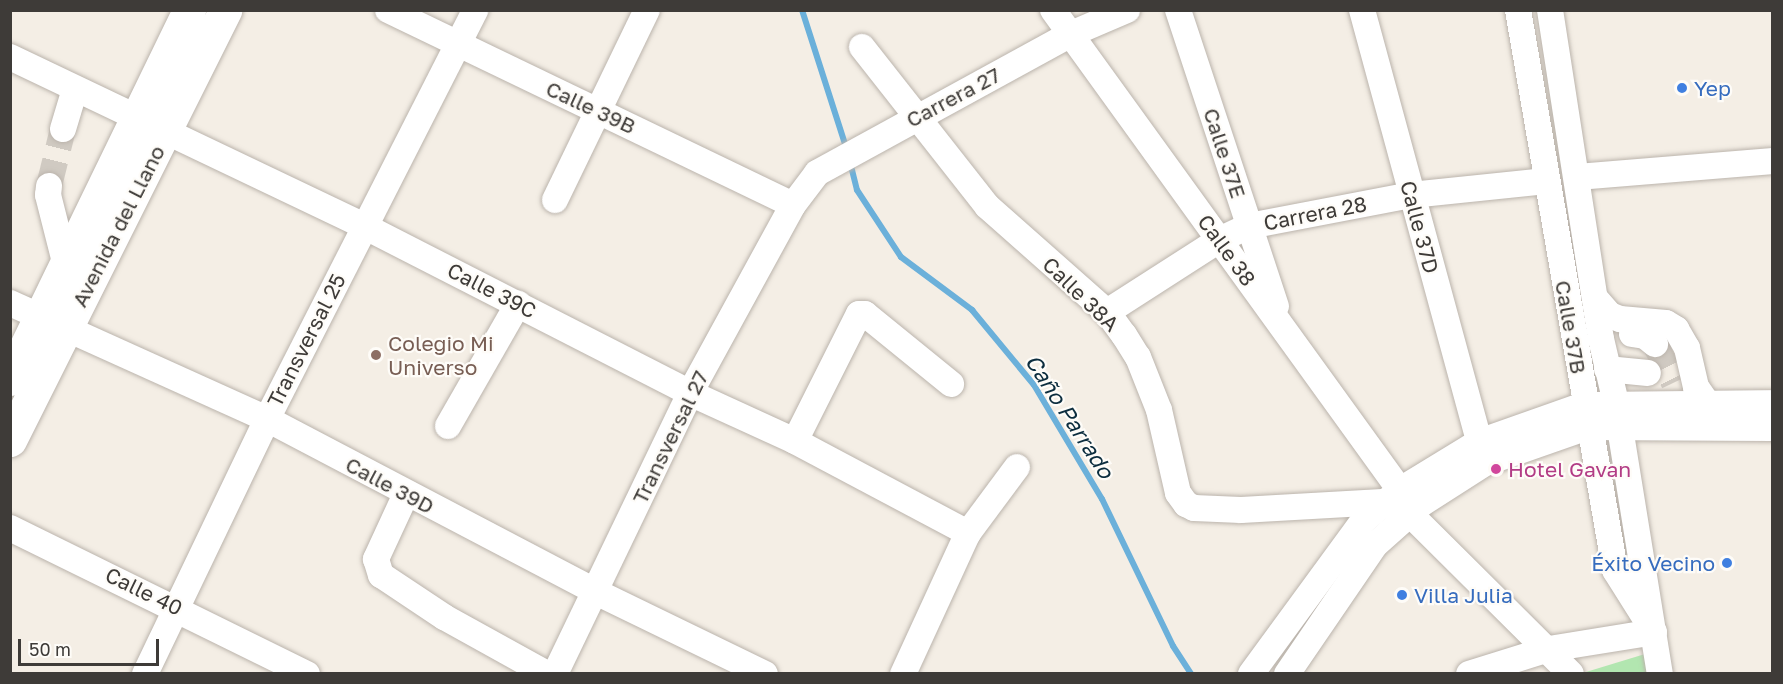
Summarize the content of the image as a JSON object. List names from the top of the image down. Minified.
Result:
{"streets":{"main road":["Avenida del Llano"],"street":["Carrera 27","Calle 39B","Calle 37E","Carrera 28","Calle 37D","Calle 38","Calle 39C","Calle 38A","Calle 37B","Transversal 25","Transversal 27","Calle 39D","Calle 40"]},"crossings":[["Carrera 27","Calle 39B"],["Carrera 27","Calle 38"],["Carrera 27","Calle 38A"],["Carrera 27","Transversal 27"],["Calle 39B","Transversal 25"],["Calle 39B","Transversal 27"],["Calle 37E","Carrera 28"],["Calle 37E","Calle 38"],["Carrera 28","Calle 37D"],["Carrera 28","Calle 38"],["Carrera 28","Calle 38A"],["Carrera 28","Calle 37B"],["Avenida del Llano","Calle 39C"],["Avenida del Llano","Calle 39D"],["Calle 38","Calle 38A"],["Calle 39C","Transversal 25"],["Calle 39C","Transversal 27"],["Transversal 25","Calle 39D"],["Transversal 25","Calle 40"],["Transversal 27","Calle 39D"]],"water":["Caño Parrado"],"places":["Yep","Colegio Mi Universo","Hotel Gavan","Éxito Vecino","Villa Julia"],"scale_bar":"50 m"}
